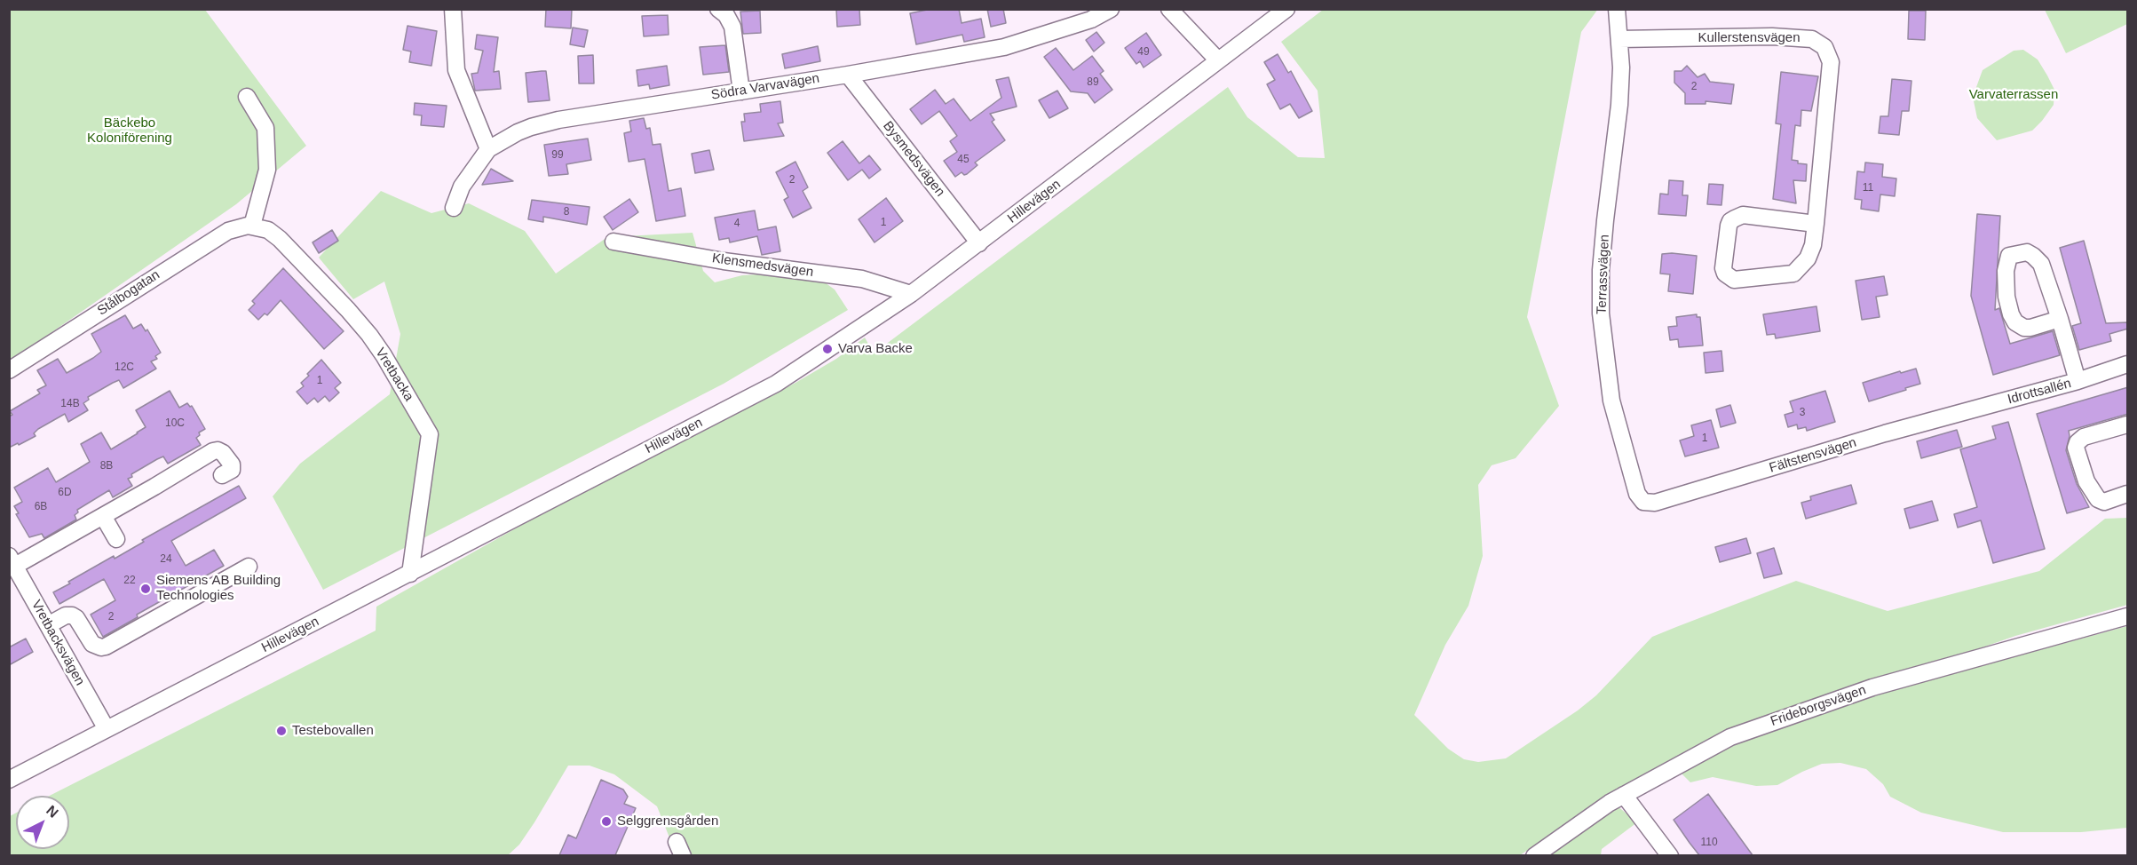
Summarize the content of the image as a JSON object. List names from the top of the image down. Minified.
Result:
{"streets":{"street":["Kullerstensvägen","Södra Varvavägen","Bysmedsvägen","Hillevägen","Klensmedsvägen","Terrassvägen","Stålbogatan","Vretbacka","Idrottsallén","Fältstensvägen","Vretbacksvägen","Frideborgsvägen"]},"crossings":[["Kullerstensvägen","Terrassvägen"],["Södra Varvavägen","Bysmedsvägen"],["Bysmedsvägen","Hillevägen"],["Hillevägen","Klensmedsvägen"],["Hillevägen","Vretbacka"],["Hillevägen","Vretbacksvägen"],["Terrassvägen","Fältstensvägen"],["Stålbogatan","Vretbacka"],["Idrottsallén","Fältstensvägen"]],"parks":["Varvaterrassen","Bäckebo Koloniförening"],"places":["Varva Backe","Siemens AB Building Technologies","Testebovallen","Selggrensgården"],"house_numbers":["49","89","2","99","45","2","11","8","1","4","12C","1","14B","3","10C","1","8B","6D","6B","24","22","2","110"],"north":"top right"}
